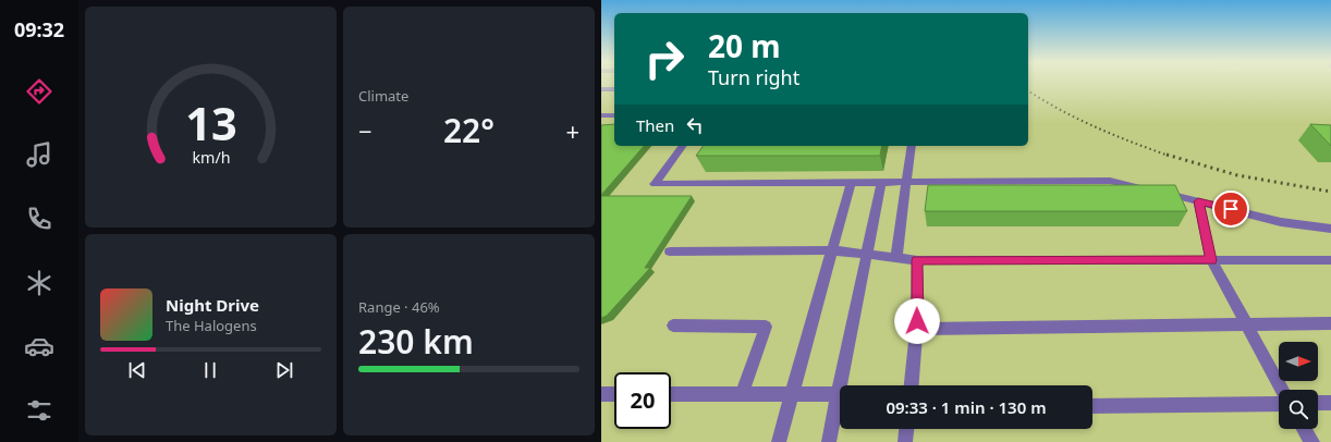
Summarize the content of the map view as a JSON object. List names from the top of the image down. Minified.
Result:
{"north":"right","page":{"tabs":"09:32","tile":["Climate",["Range · 46%","230 km"]],"turn":["20 m","Turn right"],"then":"Then","heat":["−","22°","+"],"song":["Night Drive","The Halogens"],"limit":"20","trip":"09:33 · 1 min · 130 m","gauge":["13","km/h"]}}
